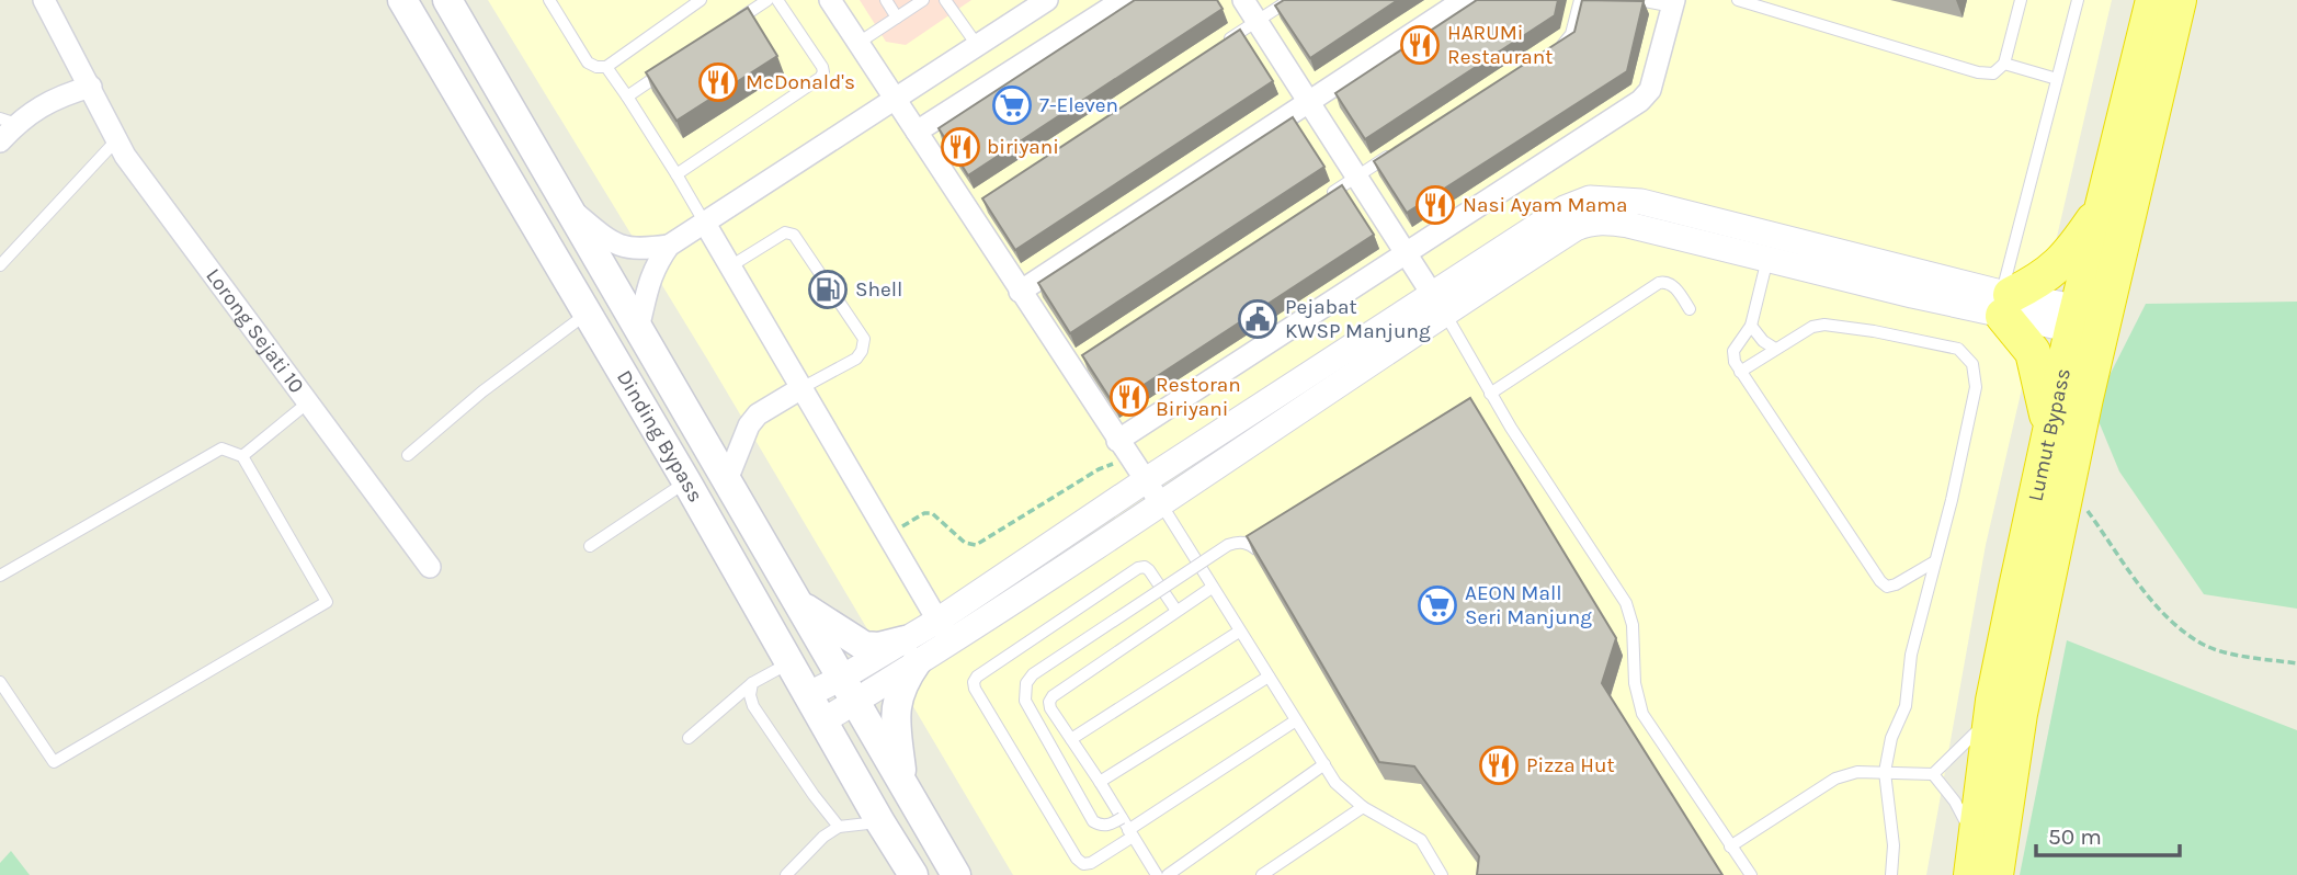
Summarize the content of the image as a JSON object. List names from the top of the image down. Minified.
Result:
{"streets":{"highway":["Lumut Bypass"],"main road":["Dinding Bypass"],"street":["Lorong Sejati 10"]},"places":{"restaurant":["HARUMi Restaurant","McDonald's","biriyani","Nasi Ayam Mama","Restoran Biriyani","Pizza Hut"],"supermarket":["7-Eleven","AEON Mall Seri Manjung"],"fuel station":["Shell"],"public building":["Pejabat KWSP Manjung"]},"scale_bar":"50 m"}
